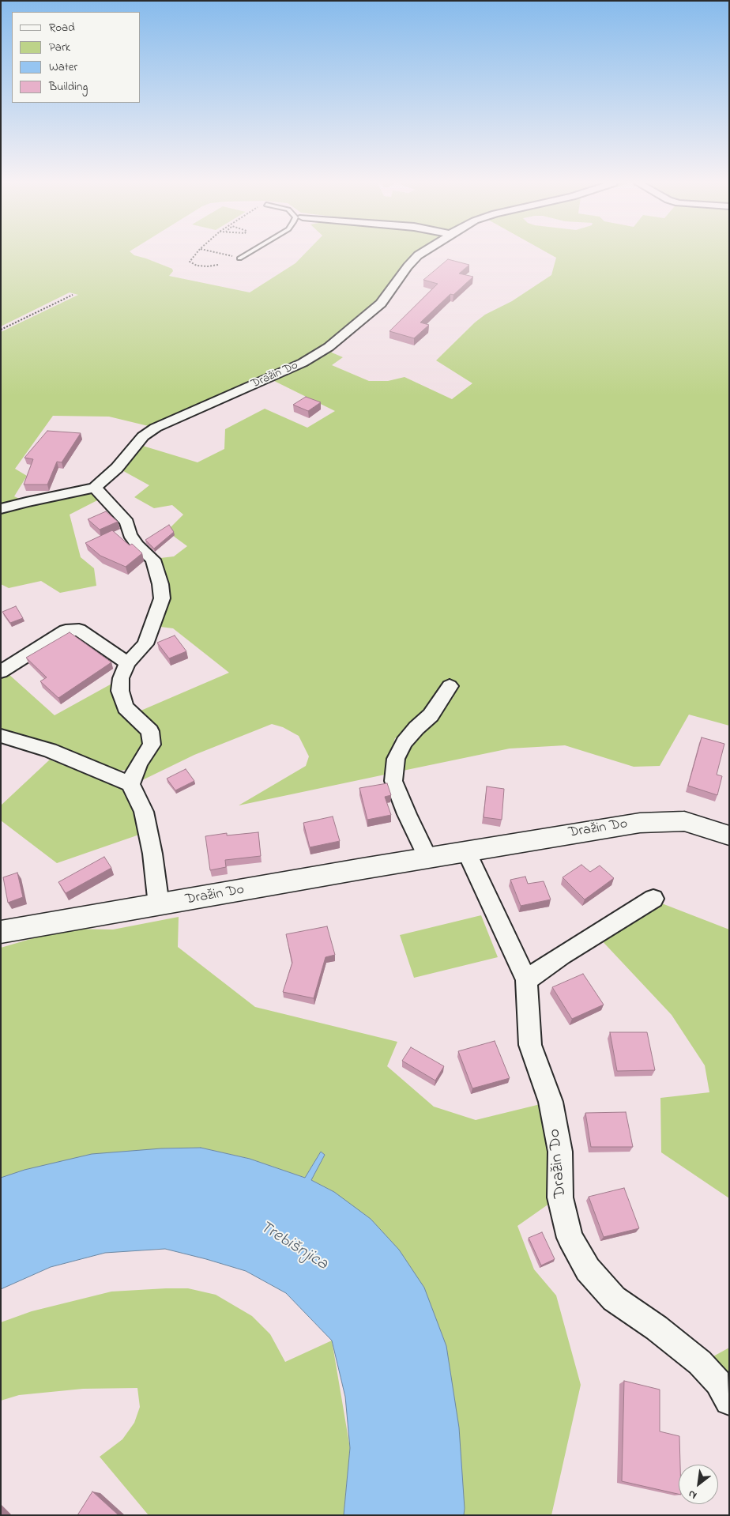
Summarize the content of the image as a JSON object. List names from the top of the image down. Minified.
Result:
{"streets":{"street":["Dražin Do"]},"water":["Trebišnjica"],"legend":["Road","Park","Water","Building"],"north":"bottom left"}
